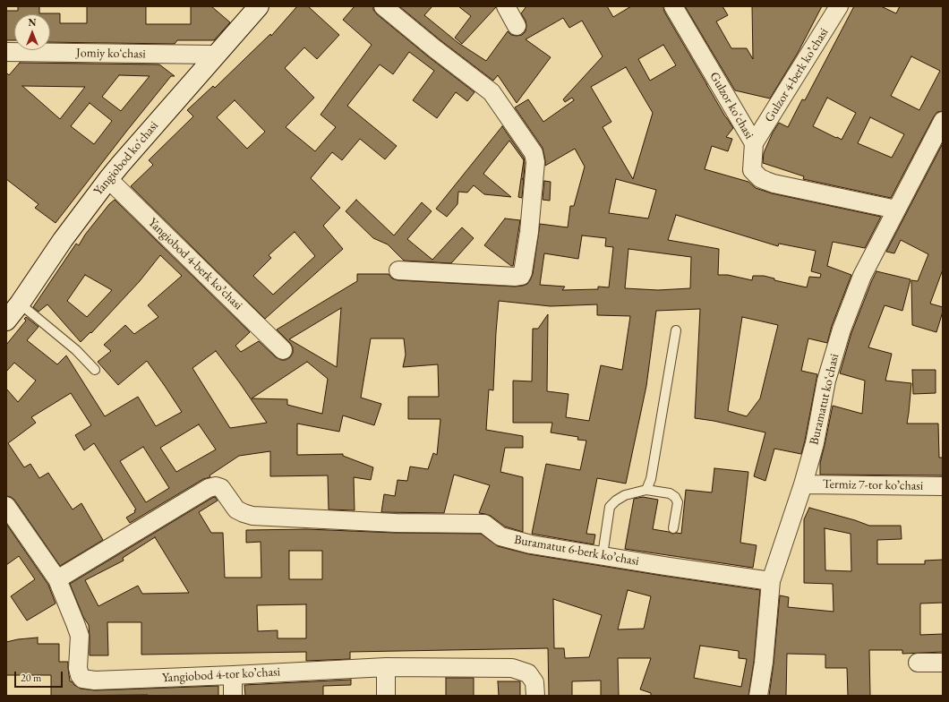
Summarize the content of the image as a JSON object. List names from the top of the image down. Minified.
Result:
{"streets":{"street":["Jomiy koʻchasi","Gulzor 4-berk koʼchasi","Gulzor koʻchasi","Yangiobod koʻchasi","Yangiobod 4-berk koʼchasi","Buramatut koʻchasi","Termiz 7-tor koʼchasi","Buramatut 6-berk koʼchasi","Yangiobod 4-tor koʼchasi"]},"crossings":[["Jomiy koʻchasi","Yangiobod koʻchasi"],["Gulzor 4-berk koʼchasi","Gulzor koʻchasi"],["Gulzor koʻchasi","Buramatut koʻchasi"],["Yangiobod koʻchasi","Yangiobod 4-berk koʼchasi"],["Buramatut koʻchasi","Termiz 7-tor koʼchasi"],["Buramatut koʻchasi","Buramatut 6-berk koʼchasi"],["Buramatut 6-berk koʼchasi","Yangiobod 4-tor koʼchasi"]],"scale_bar":"20 m","north":"top"}
